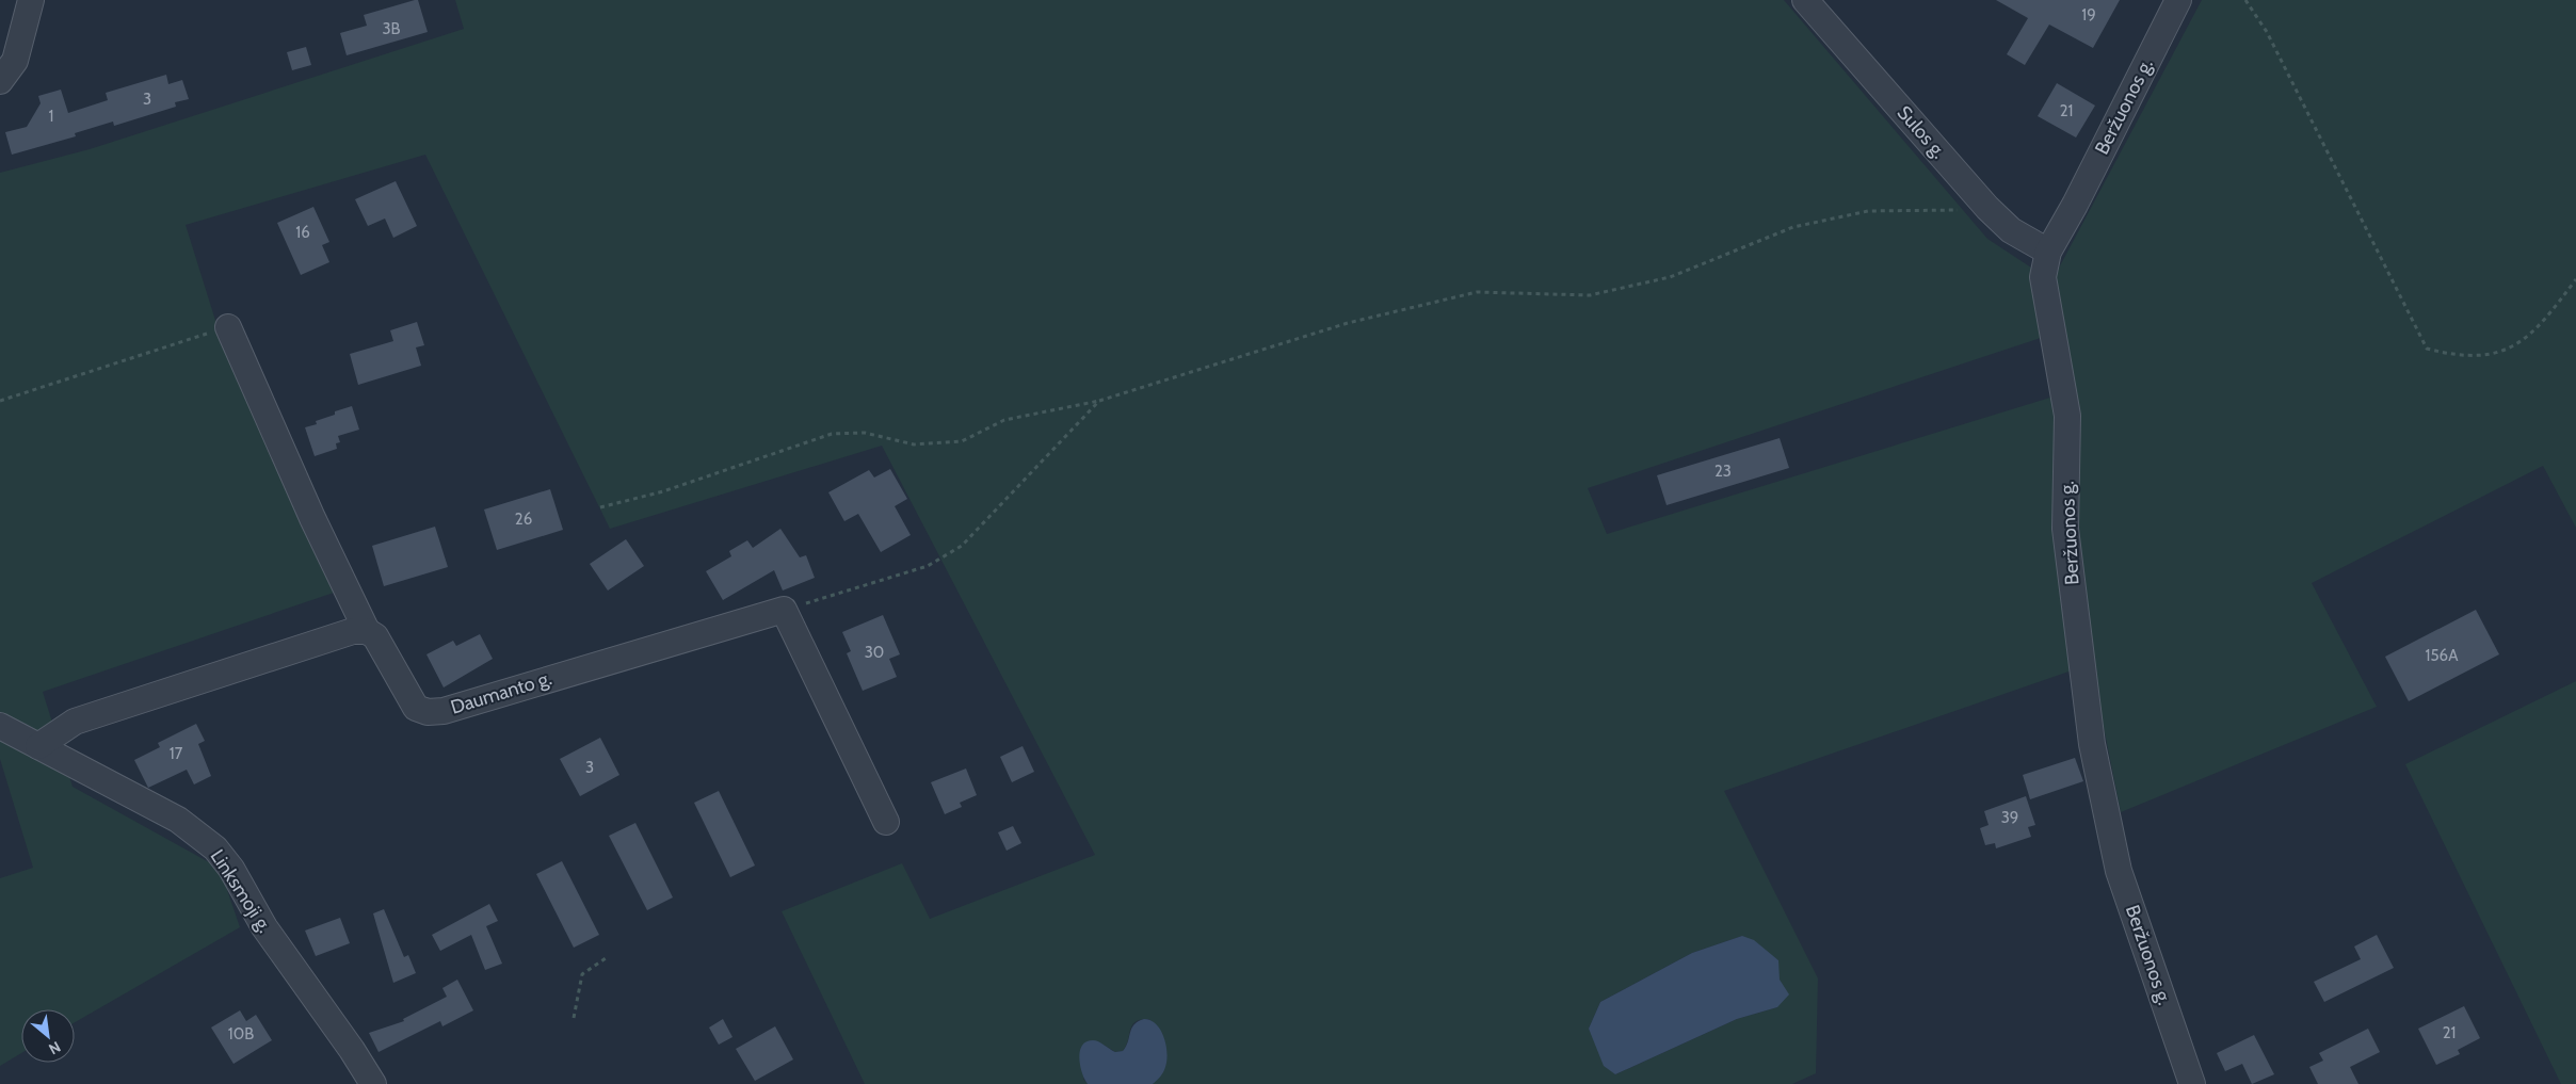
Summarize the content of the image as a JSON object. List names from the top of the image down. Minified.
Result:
{"streets":{"street":["Beržuonos g.","Sulos g.","Daumanto g.","Linksmoji g."]},"crossings":[["Beržuonos g.","Sulos g."]],"house_numbers":["19","3B","3","21","1","16","23","26","30","156A","17","3","39","21","10B"],"north":"bottom right"}
